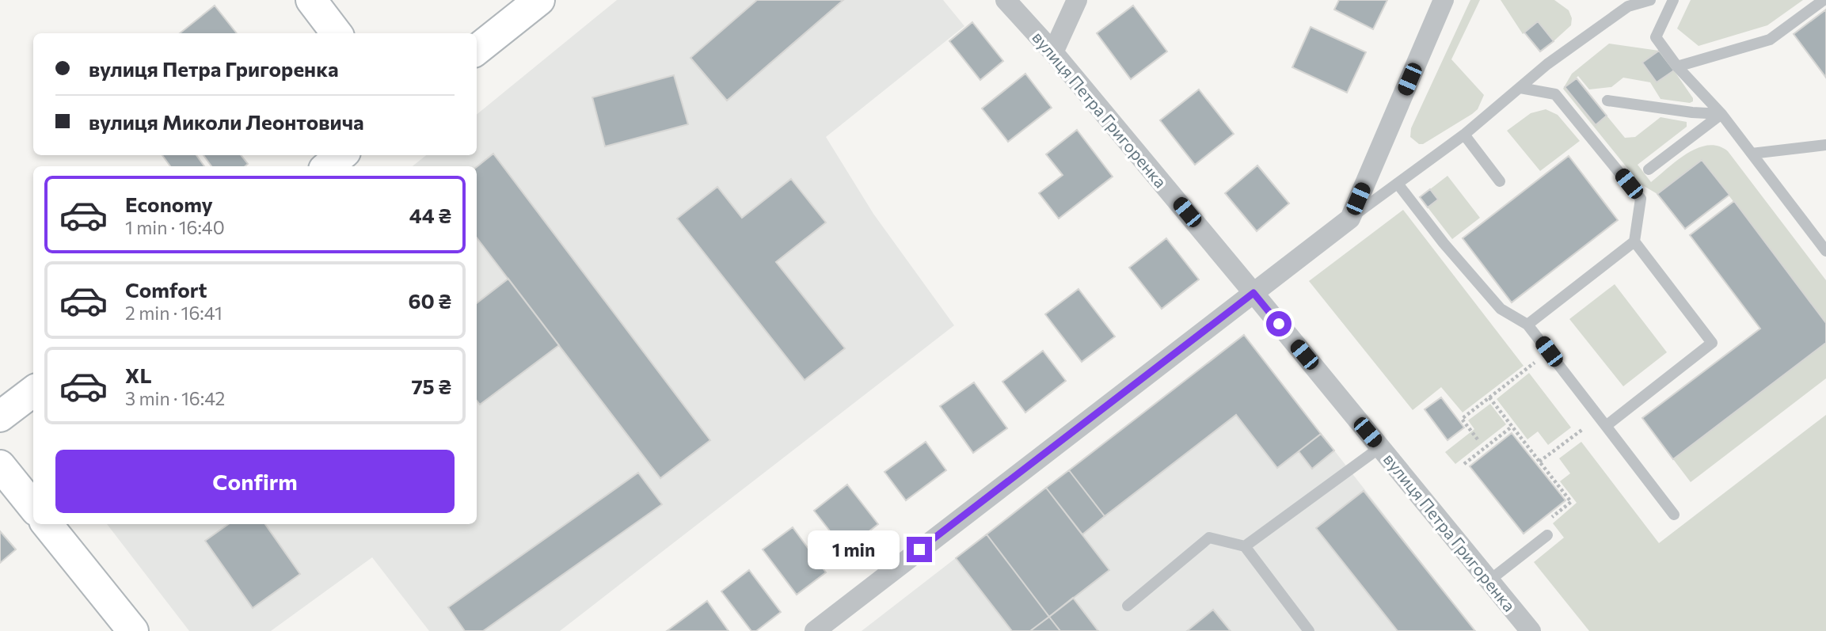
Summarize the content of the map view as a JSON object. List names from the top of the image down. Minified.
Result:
{"streets":{"street":["вулиця Петра Григоренка"]},"page":{"banner":["вулиця Петра Григоренка","вулиця Миколи Леонтовича"],"list":[{"name":"Economy","note":"1 min · 16:40","value":"44 ₴"},{"name":"Comfort","note":"2 min · 16:41","value":"60 ₴"},{"name":"XL","note":"3 min · 16:42","value":"75 ₴"}],"buttons":"Confirm","bubble":"1 min"}}
